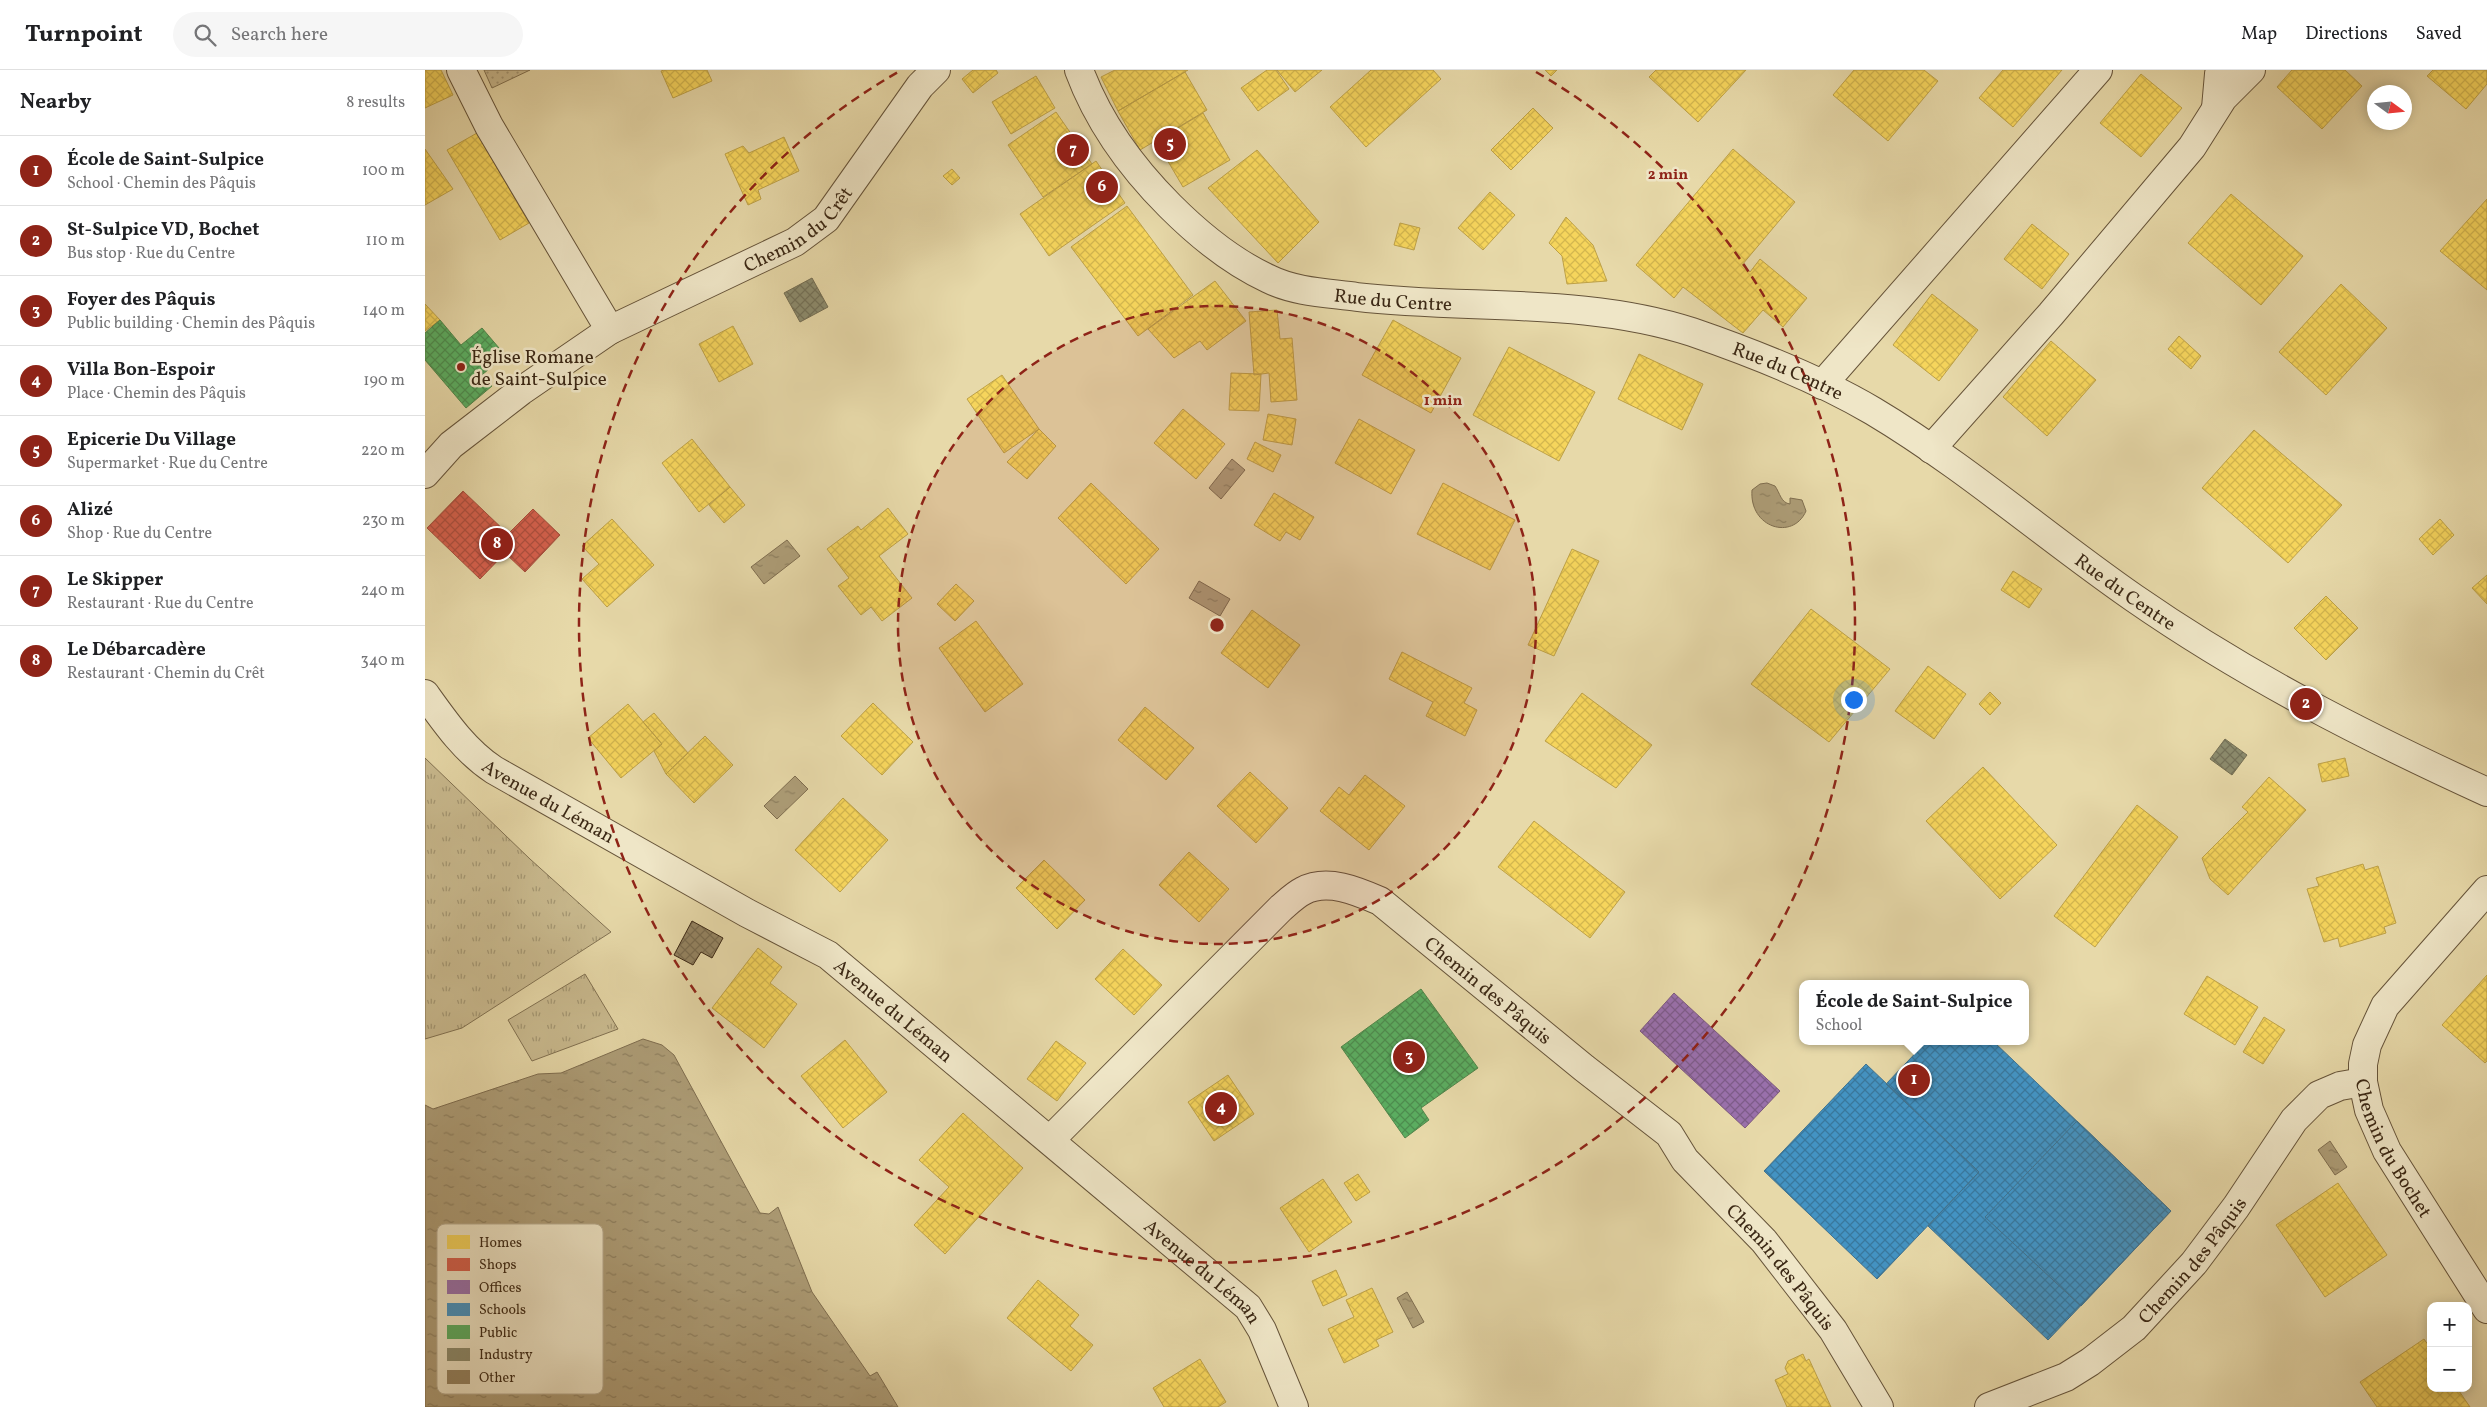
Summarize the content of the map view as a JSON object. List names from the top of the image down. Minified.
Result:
{"streets":{"street":["Chemin du Crêt","Rue du Centre","Avenue du Léman","Chemin des Pâquis","Chemin du Bochet"]},"crossings":[["Avenue du Léman","Chemin des Pâquis"],["Chemin des Pâquis","Chemin du Bochet"]],"places":["Église Romane de Saint-Sulpice"],"legend":["Homes","Shops","Offices","Schools","Public","Industry","Other"],"north":"right","page":{"header":"Turnpoint","search":"Search here","nav":["Map","Directions","Saved"],"heading":["Nearby","8 results"],"pins":["5","7","6","8","2","3","1","4"],"list":[{"mark":"1","name":"École de Saint-Sulpice","note":"School · Chemin des Pâquis","value":"100 m"},{"mark":"2","name":"St-Sulpice VD, Bochet","note":"Bus stop · Rue du Centre","value":"110 m"},{"mark":"3","name":"Foyer des Pâquis","note":"Public building · Chemin des Pâquis","value":"140 m"},{"mark":"4","name":"Villa Bon-Espoir","note":"Place · Chemin des Pâquis","value":"190 m"},{"mark":"5","name":"Epicerie Du Village","note":"Supermarket · Rue du Centre","value":"220 m"},{"mark":"6","name":"Alizé","note":"Shop · Rue du Centre","value":"230 m"},{"mark":"7","name":"Le Skipper","note":"Restaurant · Rue du Centre","value":"240 m"},{"mark":"8","name":"Le Débarcadère","note":"Restaurant · Chemin du Crêt","value":"340 m"}],"popup":["École de Saint-Sulpice","School"],"map_buttons":["+","−"]},"rings":["2 min","1 min"]}
